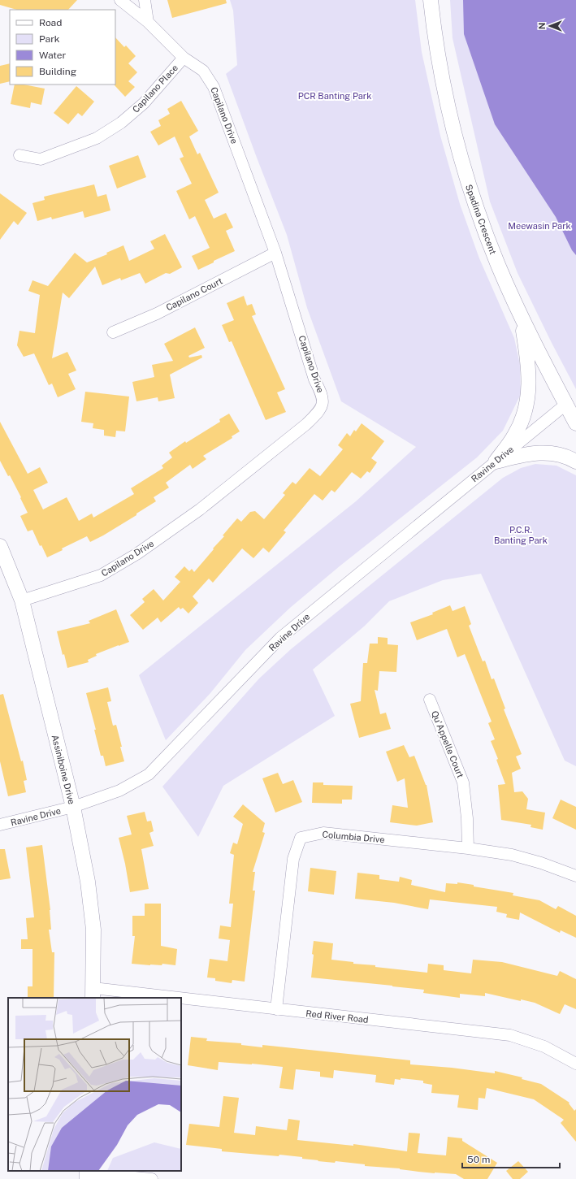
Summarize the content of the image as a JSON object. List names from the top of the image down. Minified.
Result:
{"streets":{"street":["Capilano Place","Capilano Drive","Spadina Crescent","Capilano Court","Ravine Drive","Qu'Appelle Court","Assiniboine Drive","Columbia Drive","Red River Road"]},"crossings":[["Capilano Place","Capilano Drive"],["Capilano Drive","Capilano Court"],["Capilano Drive","Assiniboine Drive"],["Spadina Crescent","Ravine Drive"],["Ravine Drive","Assiniboine Drive"],["Qu'Appelle Court","Columbia Drive"],["Assiniboine Drive","Red River Road"],["Columbia Drive","Red River Road"]],"parks":["PCR Banting Park","Meewasin Park","P.C.R. Banting Park"],"legend":["Road","Park","Water","Building"],"scale_bar":"50 m","north":"left"}
